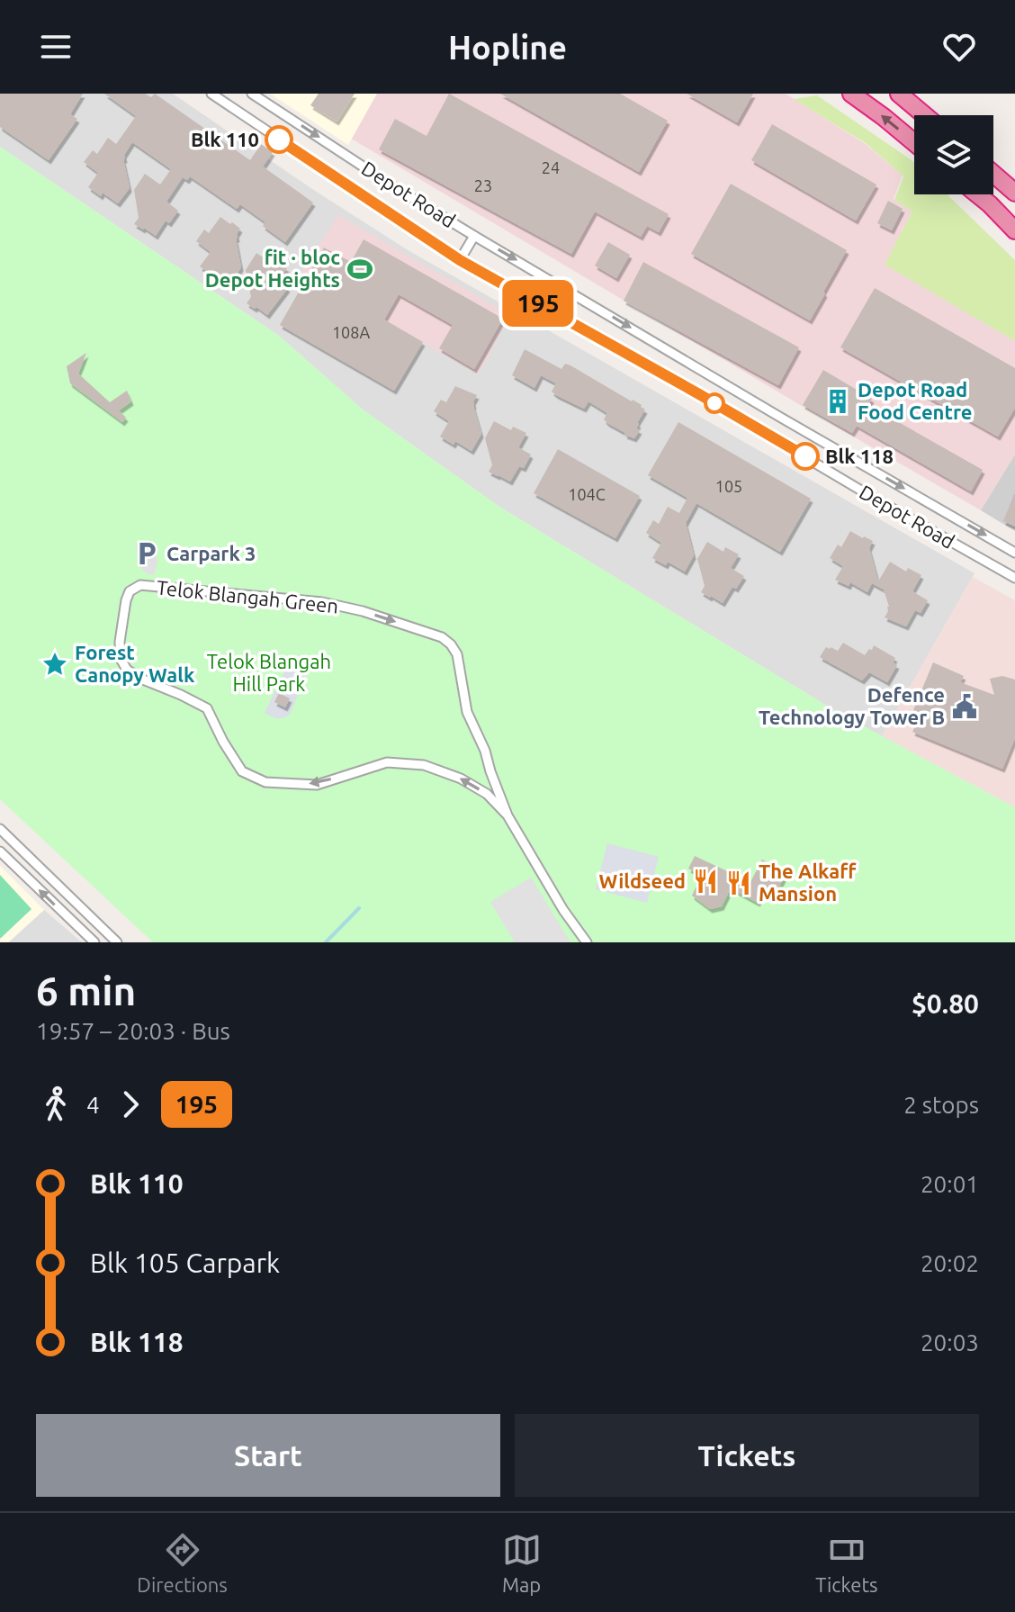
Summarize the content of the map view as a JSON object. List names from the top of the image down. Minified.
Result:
{"streets":{"street":["Depot Road","Telok Blangah Green"]},"parks":["Telok Blangah Hill Park"],"places":{"other":["Blk 110","Blk 118"],"sports":["fit · bloc Depot Heights"],"building":["Depot Road Food Centre"],"parking":["Carpark 3"],"place":["Forest Canopy Walk"],"public building":["Defence Technology Tower B"],"restaurant":["Wildseed","The Alkaff Mansion"]},"lines":["bus line 195"],"house_numbers":["24","23","108A","105","104C"],"page":{"header":"Hopline","on_map":"195","heading":["6 min","19:57 – 20:03 · Bus","$0.80"],"legs":["4","195","2 stops"],"list":[{"name":"Blk 110","value":"20:01"},{"name":"Blk 105 Carpark","value":"20:02"},{"name":"Blk 118","value":"20:03"}],"buttons":["Start","Tickets"],"tabs":["Directions","Map","Tickets"]}}
